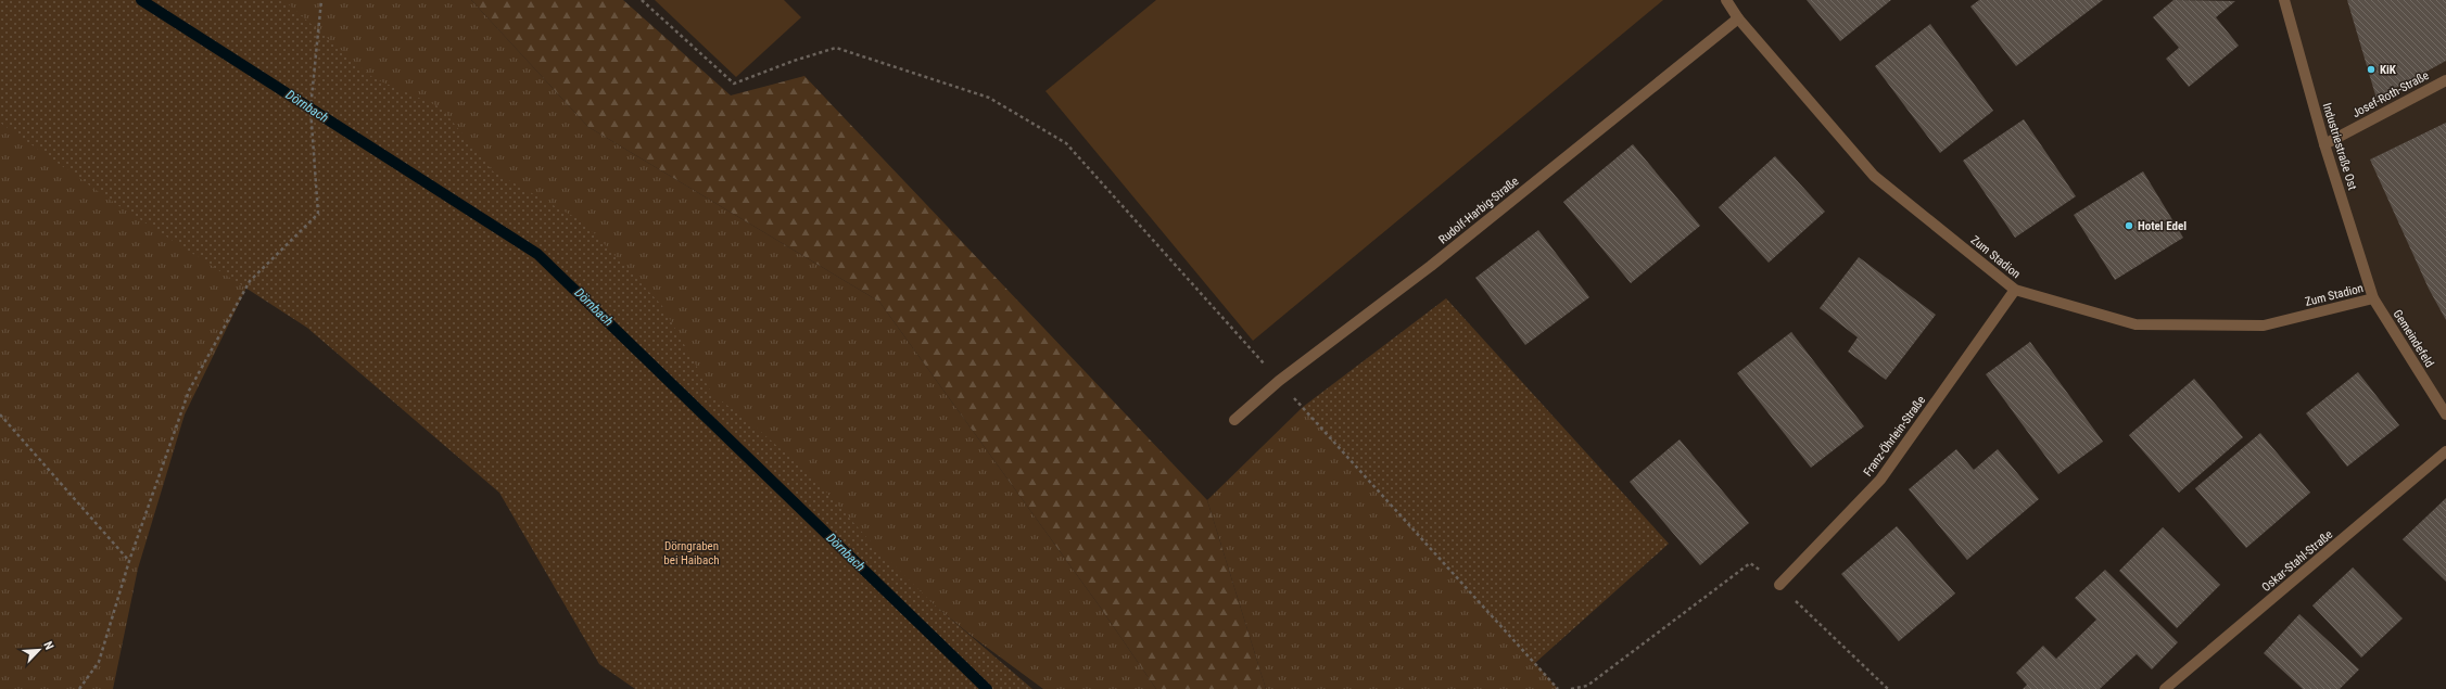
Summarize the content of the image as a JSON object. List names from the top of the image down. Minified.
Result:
{"streets":{"street":["Josef-Roth-Straße","Industriestraße Ost","Rudolf-Harbig-Straße","Zum Stadion","Gemeindefeld","Franz-Öhrlein-Straße","Oskar-Stahl-Straße"]},"crossings":[["Josef-Roth-Straße","Industriestraße Ost"],["Industriestraße Ost","Zum Stadion"],["Industriestraße Ost","Gemeindefeld"],["Rudolf-Harbig-Straße","Zum Stadion"],["Zum Stadion","Gemeindefeld"],["Zum Stadion","Franz-Öhrlein-Straße"]],"water":["Dörnbach"],"parks":["Dörngraben bei Haibach"],"places":["KiK","Hotel Edel"],"north":"top right"}
